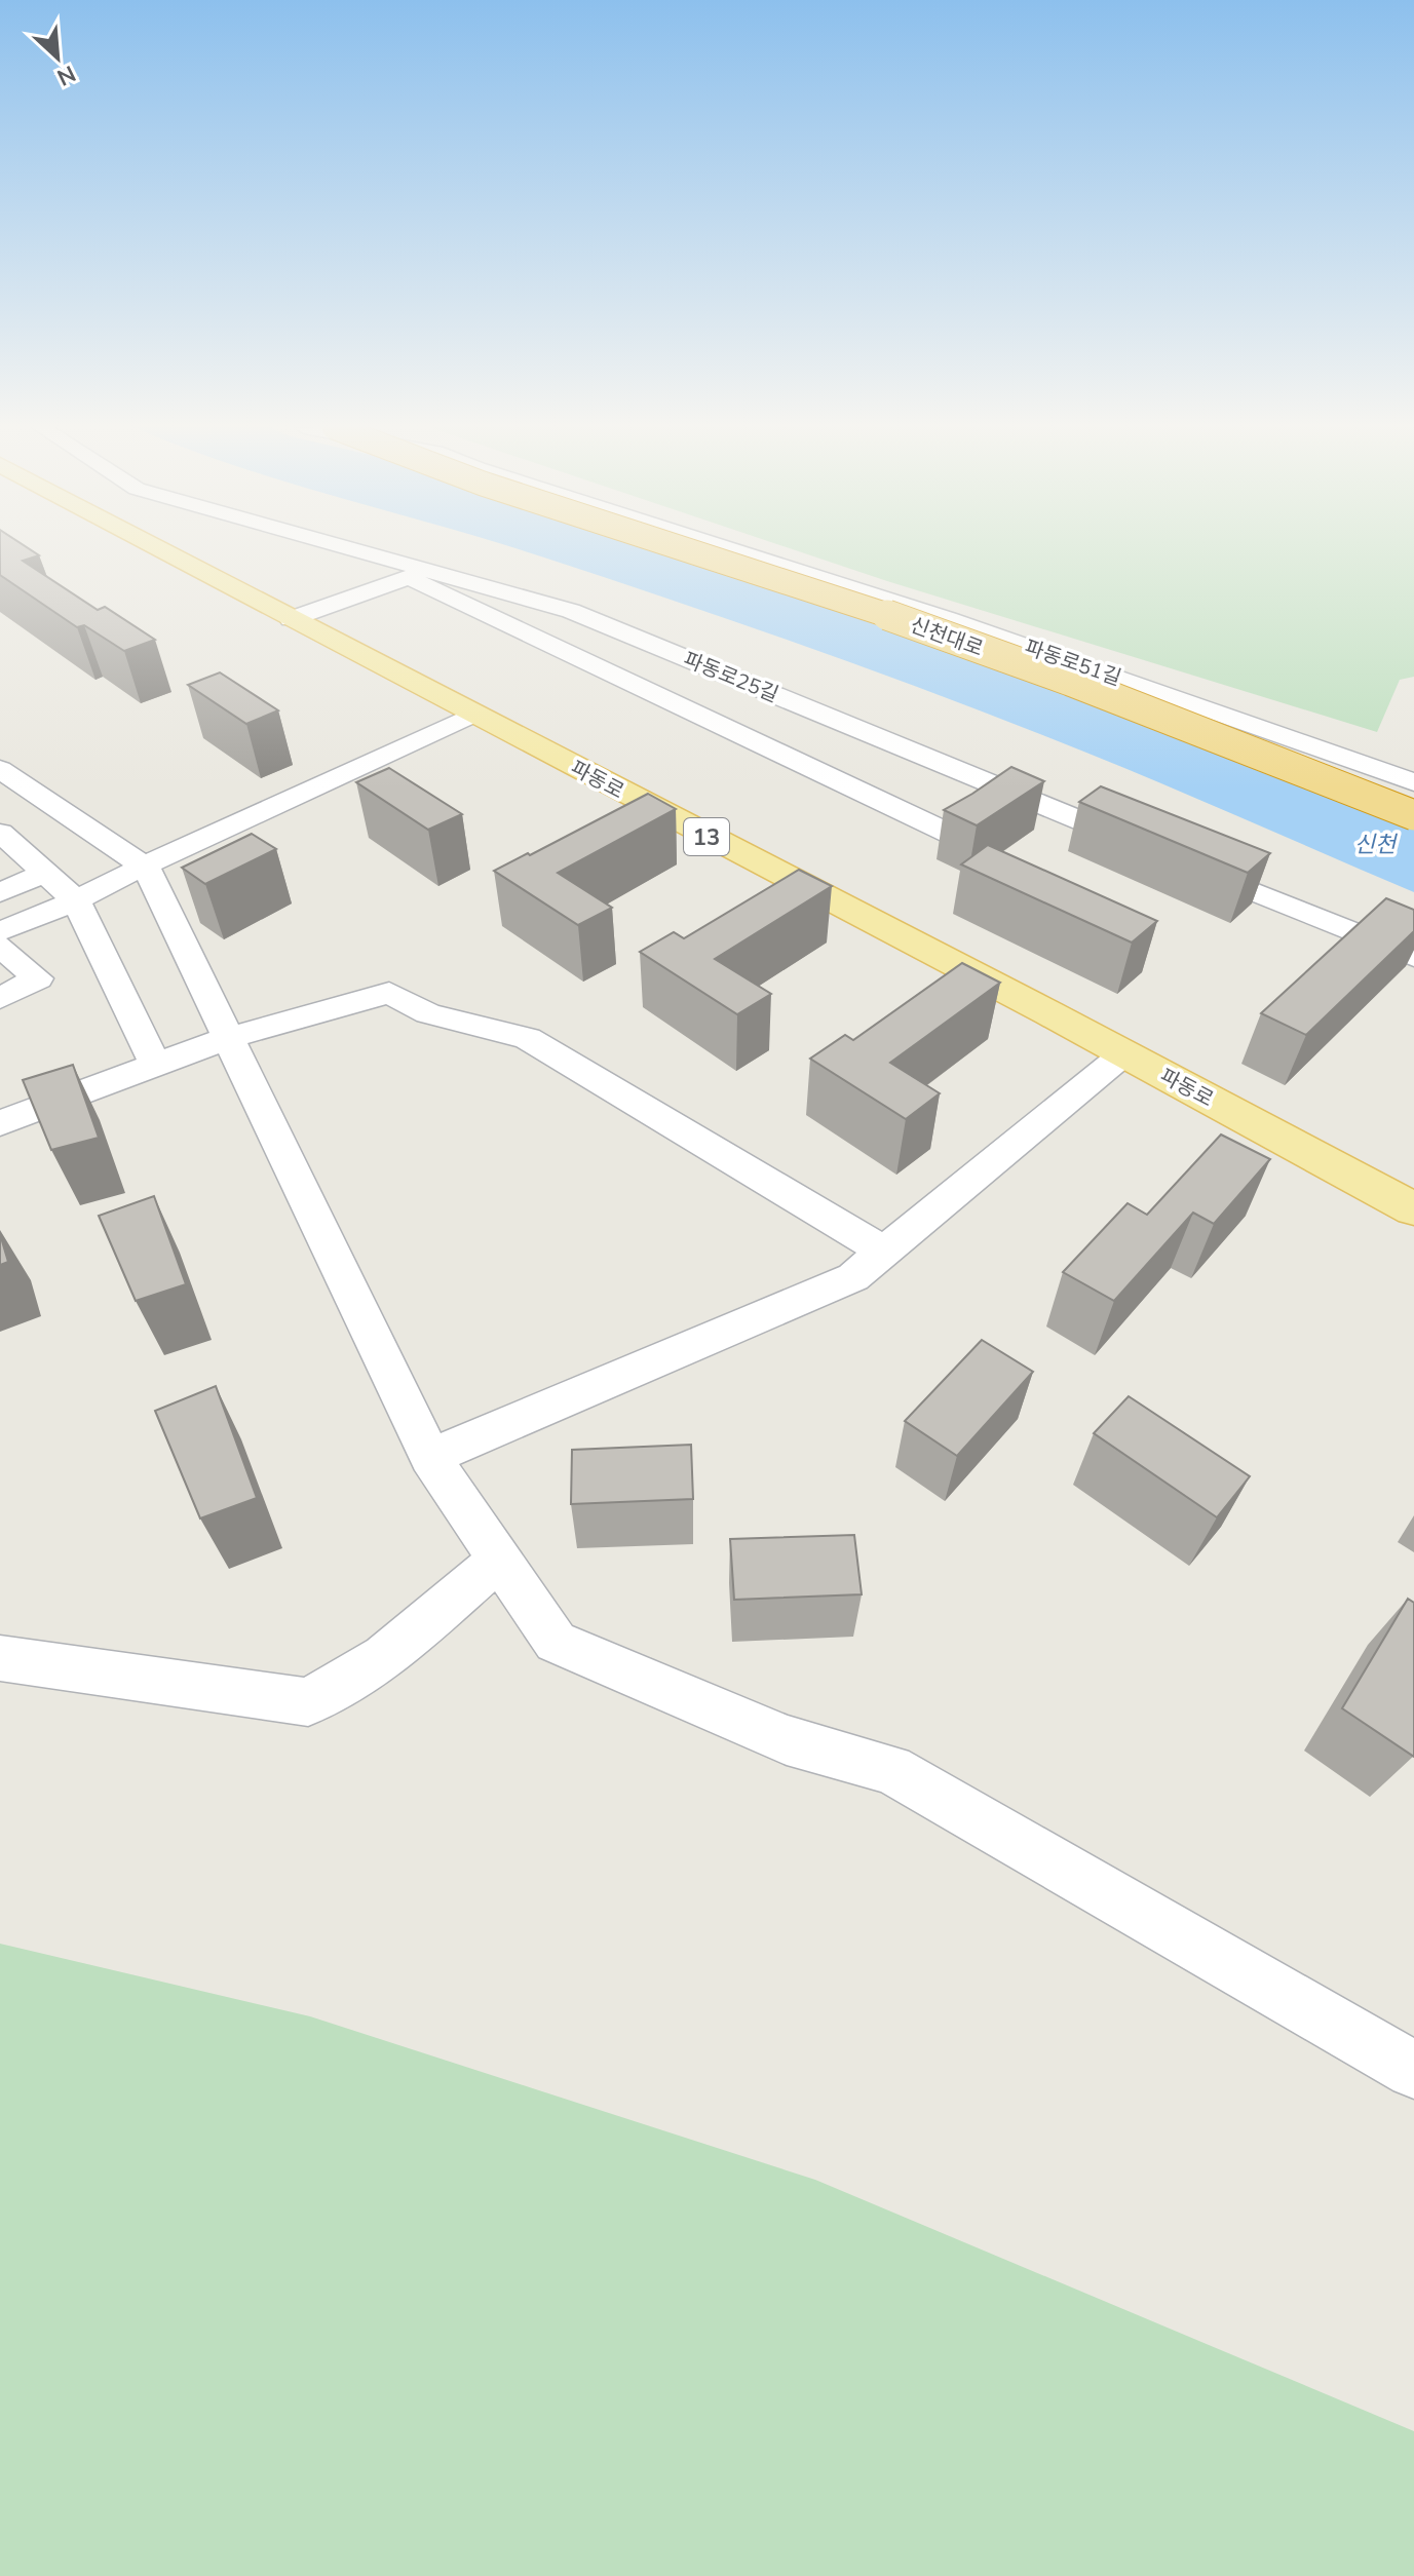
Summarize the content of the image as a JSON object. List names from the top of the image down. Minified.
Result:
{"streets":{"highway":["신천대로"],"main road":["파동로","13"],"street":["파동로51길","파동로25길"]},"water":["신천"],"north":"bottom right"}
